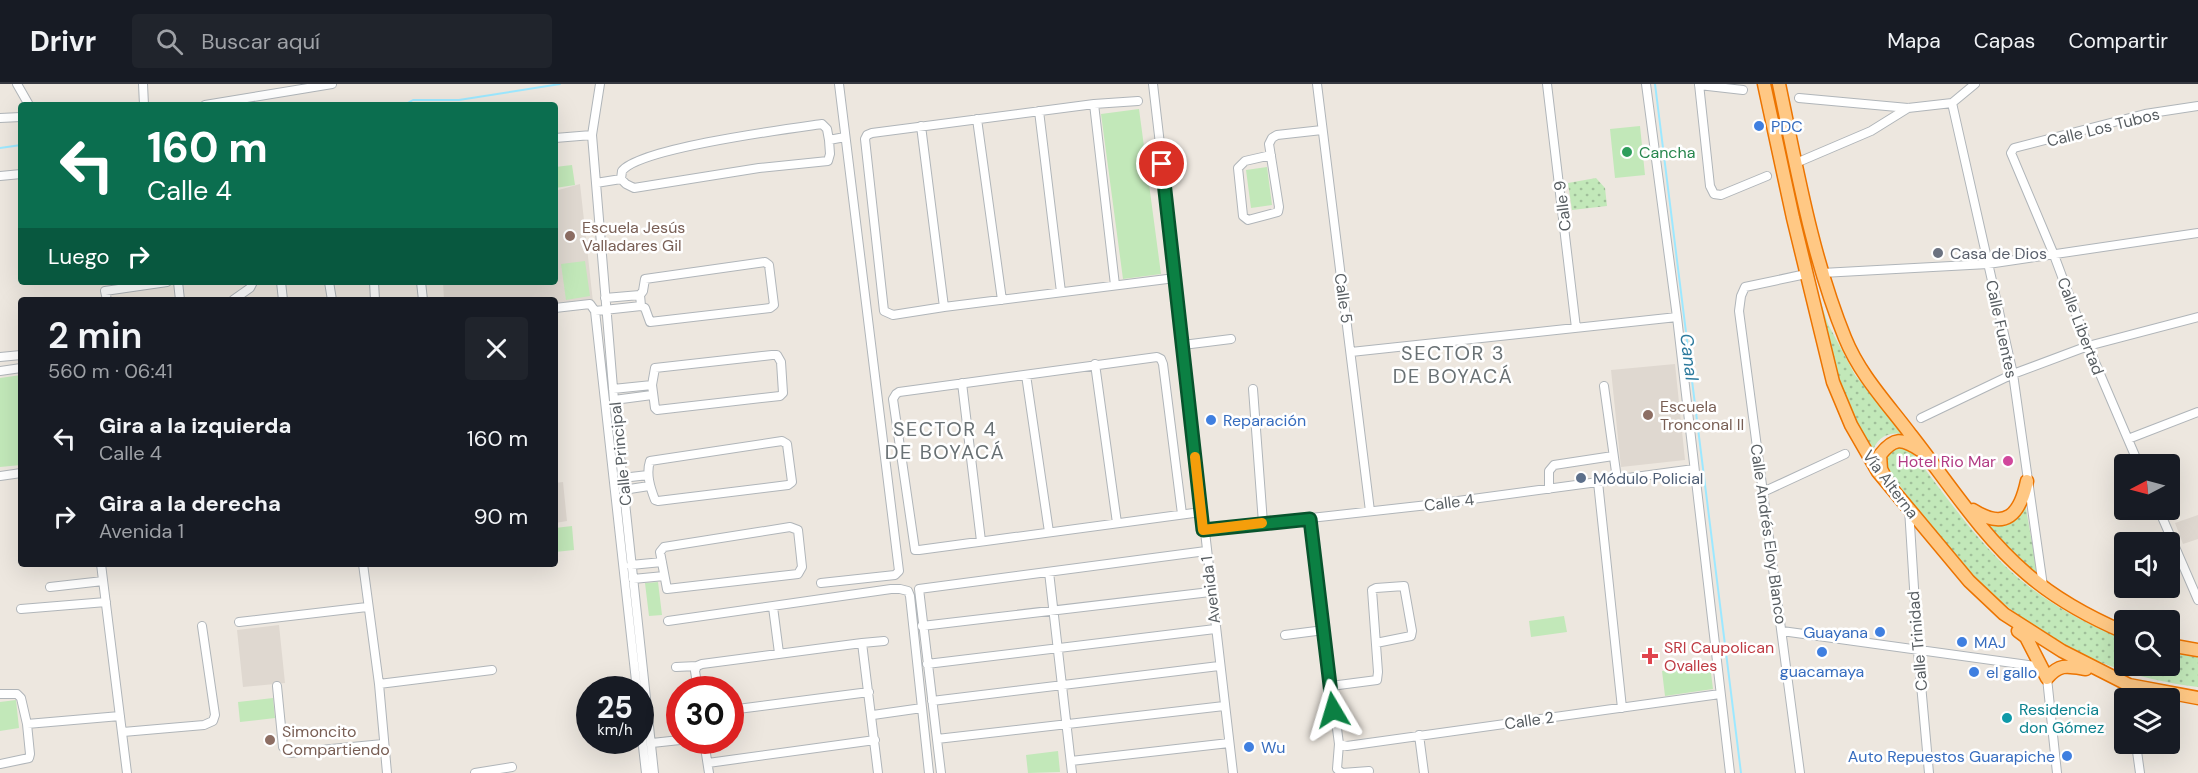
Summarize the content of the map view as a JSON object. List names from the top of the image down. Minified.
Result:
{"streets":{"highway":["Vía Alterna"],"street":["Calle Los Tubos","Calle 9","Calle 5","Calle Libertad","Calle Fuentes","Calle Principal","Calle 4","Calle Andrés Eloy Blanco","Avenida 1","Calle Trinidad","Calle 2"]},"crossings":[["Calle Los Tubos","Calle Libertad"],["Calle 5","Calle 4"],["Vía Alterna","Calle Andrés Eloy Blanco"],["Vía Alterna","Calle Trinidad"],["Calle 4","Avenida 1"]],"districts":["SECTOR 3 DE BOYACÁ","SECTOR 4 DE BOYACÁ"],"water":["Canal"],"places":{"other":["PDC","Cancha","Escuela Jesús Valladares Gil","Casa de Dios","Escuela Tronconal II","Reparación","Hotel Rio Mar","Módulo Policial","Guayana","MAJ","guacamaya","el gallo","Residencia don Gómez","Simoncito Compartiendo","Wu","Auto Repuestos Guarapiche"],"health":["SRI Caupolican Ovalles"]},"north":"left","page":{"header":"Drivr","search":"Buscar aquí","nav":["Mapa","Capas","Compartir"],"turn":["160 m","Calle 4"],"then":"Luego","heading":["2 min","560 m · 06:41"],"list":[{"name":"Gira a la izquierda","note":"Calle 4","value":"160 m"},{"name":"Gira a la derecha","note":"Avenida 1","value":"90 m"}],"speed":"25 km/h","limit":"30"}}
